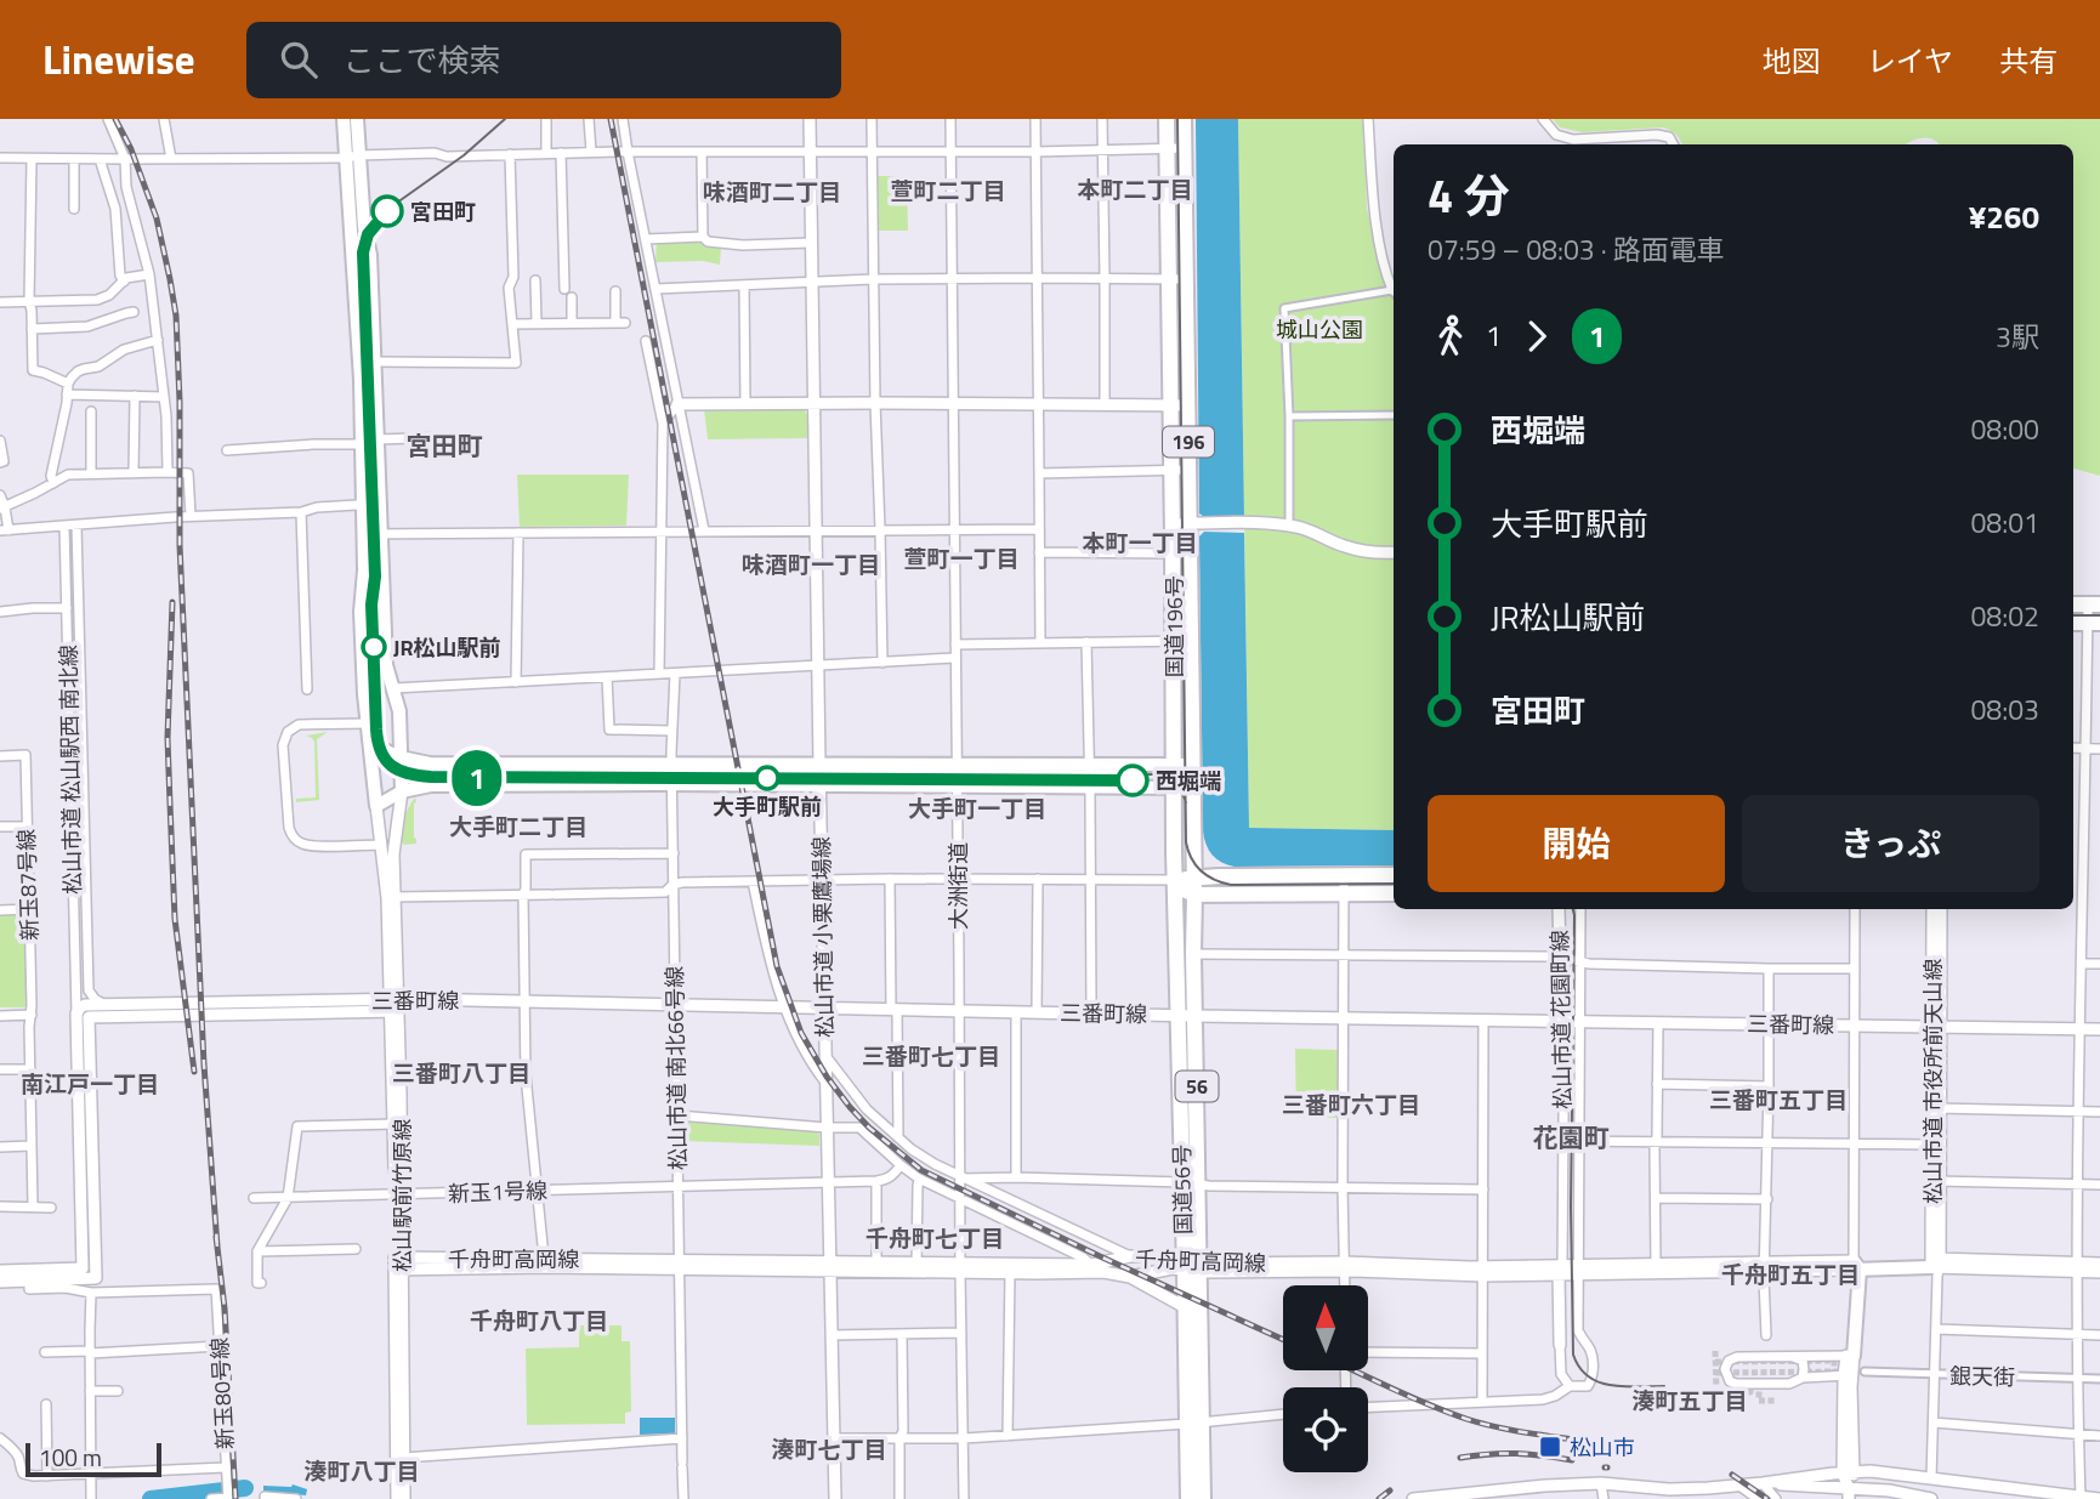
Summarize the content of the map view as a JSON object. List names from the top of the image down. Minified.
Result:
{"streets":{"highway":["196","国道196号","56","国道56号"],"street":["松山市道 松山駅西 南北線","新玉87号線","大洲街道","松山市道 小栗鷹場線","三番町線","松山市道 花園町線","松山市道 南北66号線","松山市道 市役所前天山線","新玉1号線","松山駅前竹原線","千舟町高岡線","銀天街","新玉80号線"]},"crossings":[["国道196号","国道56号"],["松山市道 松山駅西 南北線","三番町線"],["大洲街道","三番町線"],["大洲街道","千舟町高岡線"],["松山市道 小栗鷹場線","三番町線"],["松山市道 小栗鷹場線","新玉1号線"],["松山市道 小栗鷹場線","千舟町高岡線"],["三番町線","松山市道 花園町線"],["三番町線","松山市道 南北66号線"],["三番町線","松山市道 市役所前天山線"],["三番町線","国道56号"],["三番町線","松山駅前竹原線"],["松山市道 花園町線","千舟町高岡線"],["松山市道 南北66号線","新玉1号線"],["松山市道 南北66号線","千舟町高岡線"],["国道56号","千舟町高岡線"],["新玉1号線","松山駅前竹原線"],["松山駅前竹原線","千舟町高岡線"]],"districts":["本町二丁目","萱町二丁目","味酒町二丁目","宮田町","本町一丁目","萱町一丁目","味酒町一丁目","大手町一丁目","大手町二丁目","三番町七丁目","三番町八丁目","南江戸一丁目","三番町五丁目","三番町六丁目","花園町","千舟町七丁目","千舟町五丁目","千舟町八丁目","湊町五丁目","湊町七丁目","湊町八丁目"],"parks":["城山公園"],"places":{"other":["宮田町","JR松山駅前","大手町駅前","西堀端"],"transit":["松山市"]},"lines":["tram line 1"],"scale_bar":"100 m","north":"top","page":{"header":"Linewise","search":"ここで検索","nav":["地図","レイヤ","共有"],"on_map":"1","heading":["4 分","07:59 – 08:03 · 路面電車","¥260"],"legs":["1","1","3駅"],"list":[{"name":"西堀端","value":"08:00"},{"name":"大手町駅前","value":"08:01"},{"name":"JR松山駅前","value":"08:02"},{"name":"宮田町","value":"08:03"}],"buttons":["開始","きっぷ"],"scale":"100 m"}}
